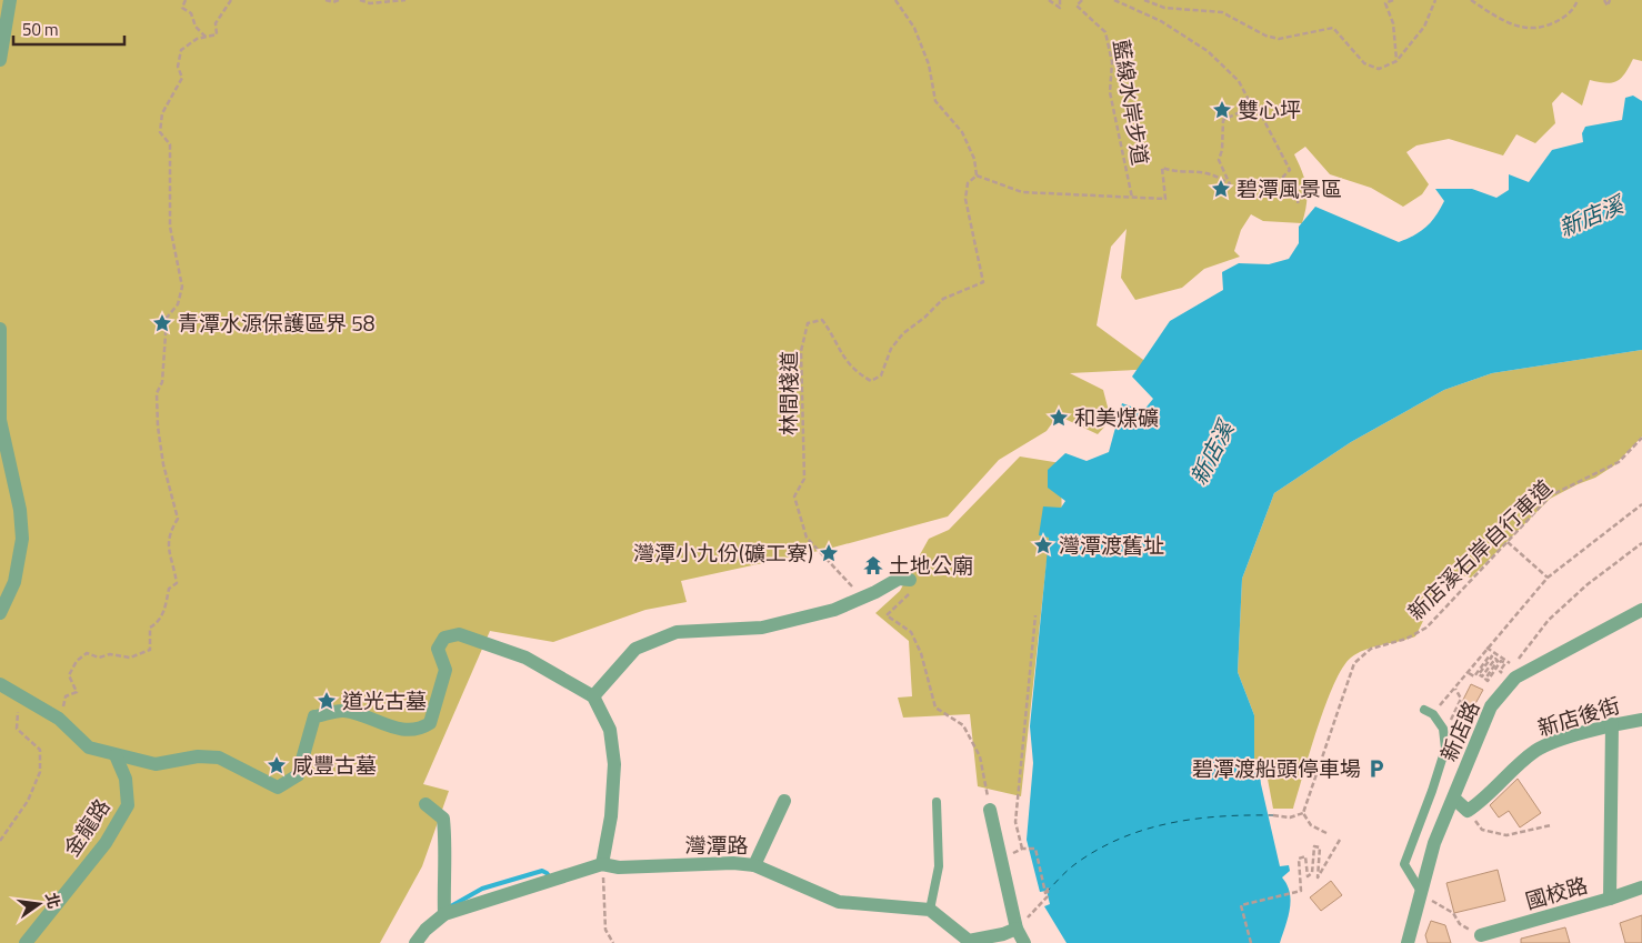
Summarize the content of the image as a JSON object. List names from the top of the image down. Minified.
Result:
{"streets":{"street":["新店後街","新店路","金龍路","灣潭路","國校路"],"path":["藍線水岸步道","林間棧道","新店溪右岸自行車道"]},"crossings":[["藍線水岸步道","林間棧道"]],"water":["新店溪"],"places":{"place":["雙心坪","碧潭風景區","青潭水源保護區界 58","和美煤礦","灣潭渡舊址","灣潭小九份(礦工寮)","道光古墓","咸豐古墓"],"temple":["土地公廟"],"parking":["碧潭渡船頭停車場"]},"scale_bar":"50 m","north":"right"}
